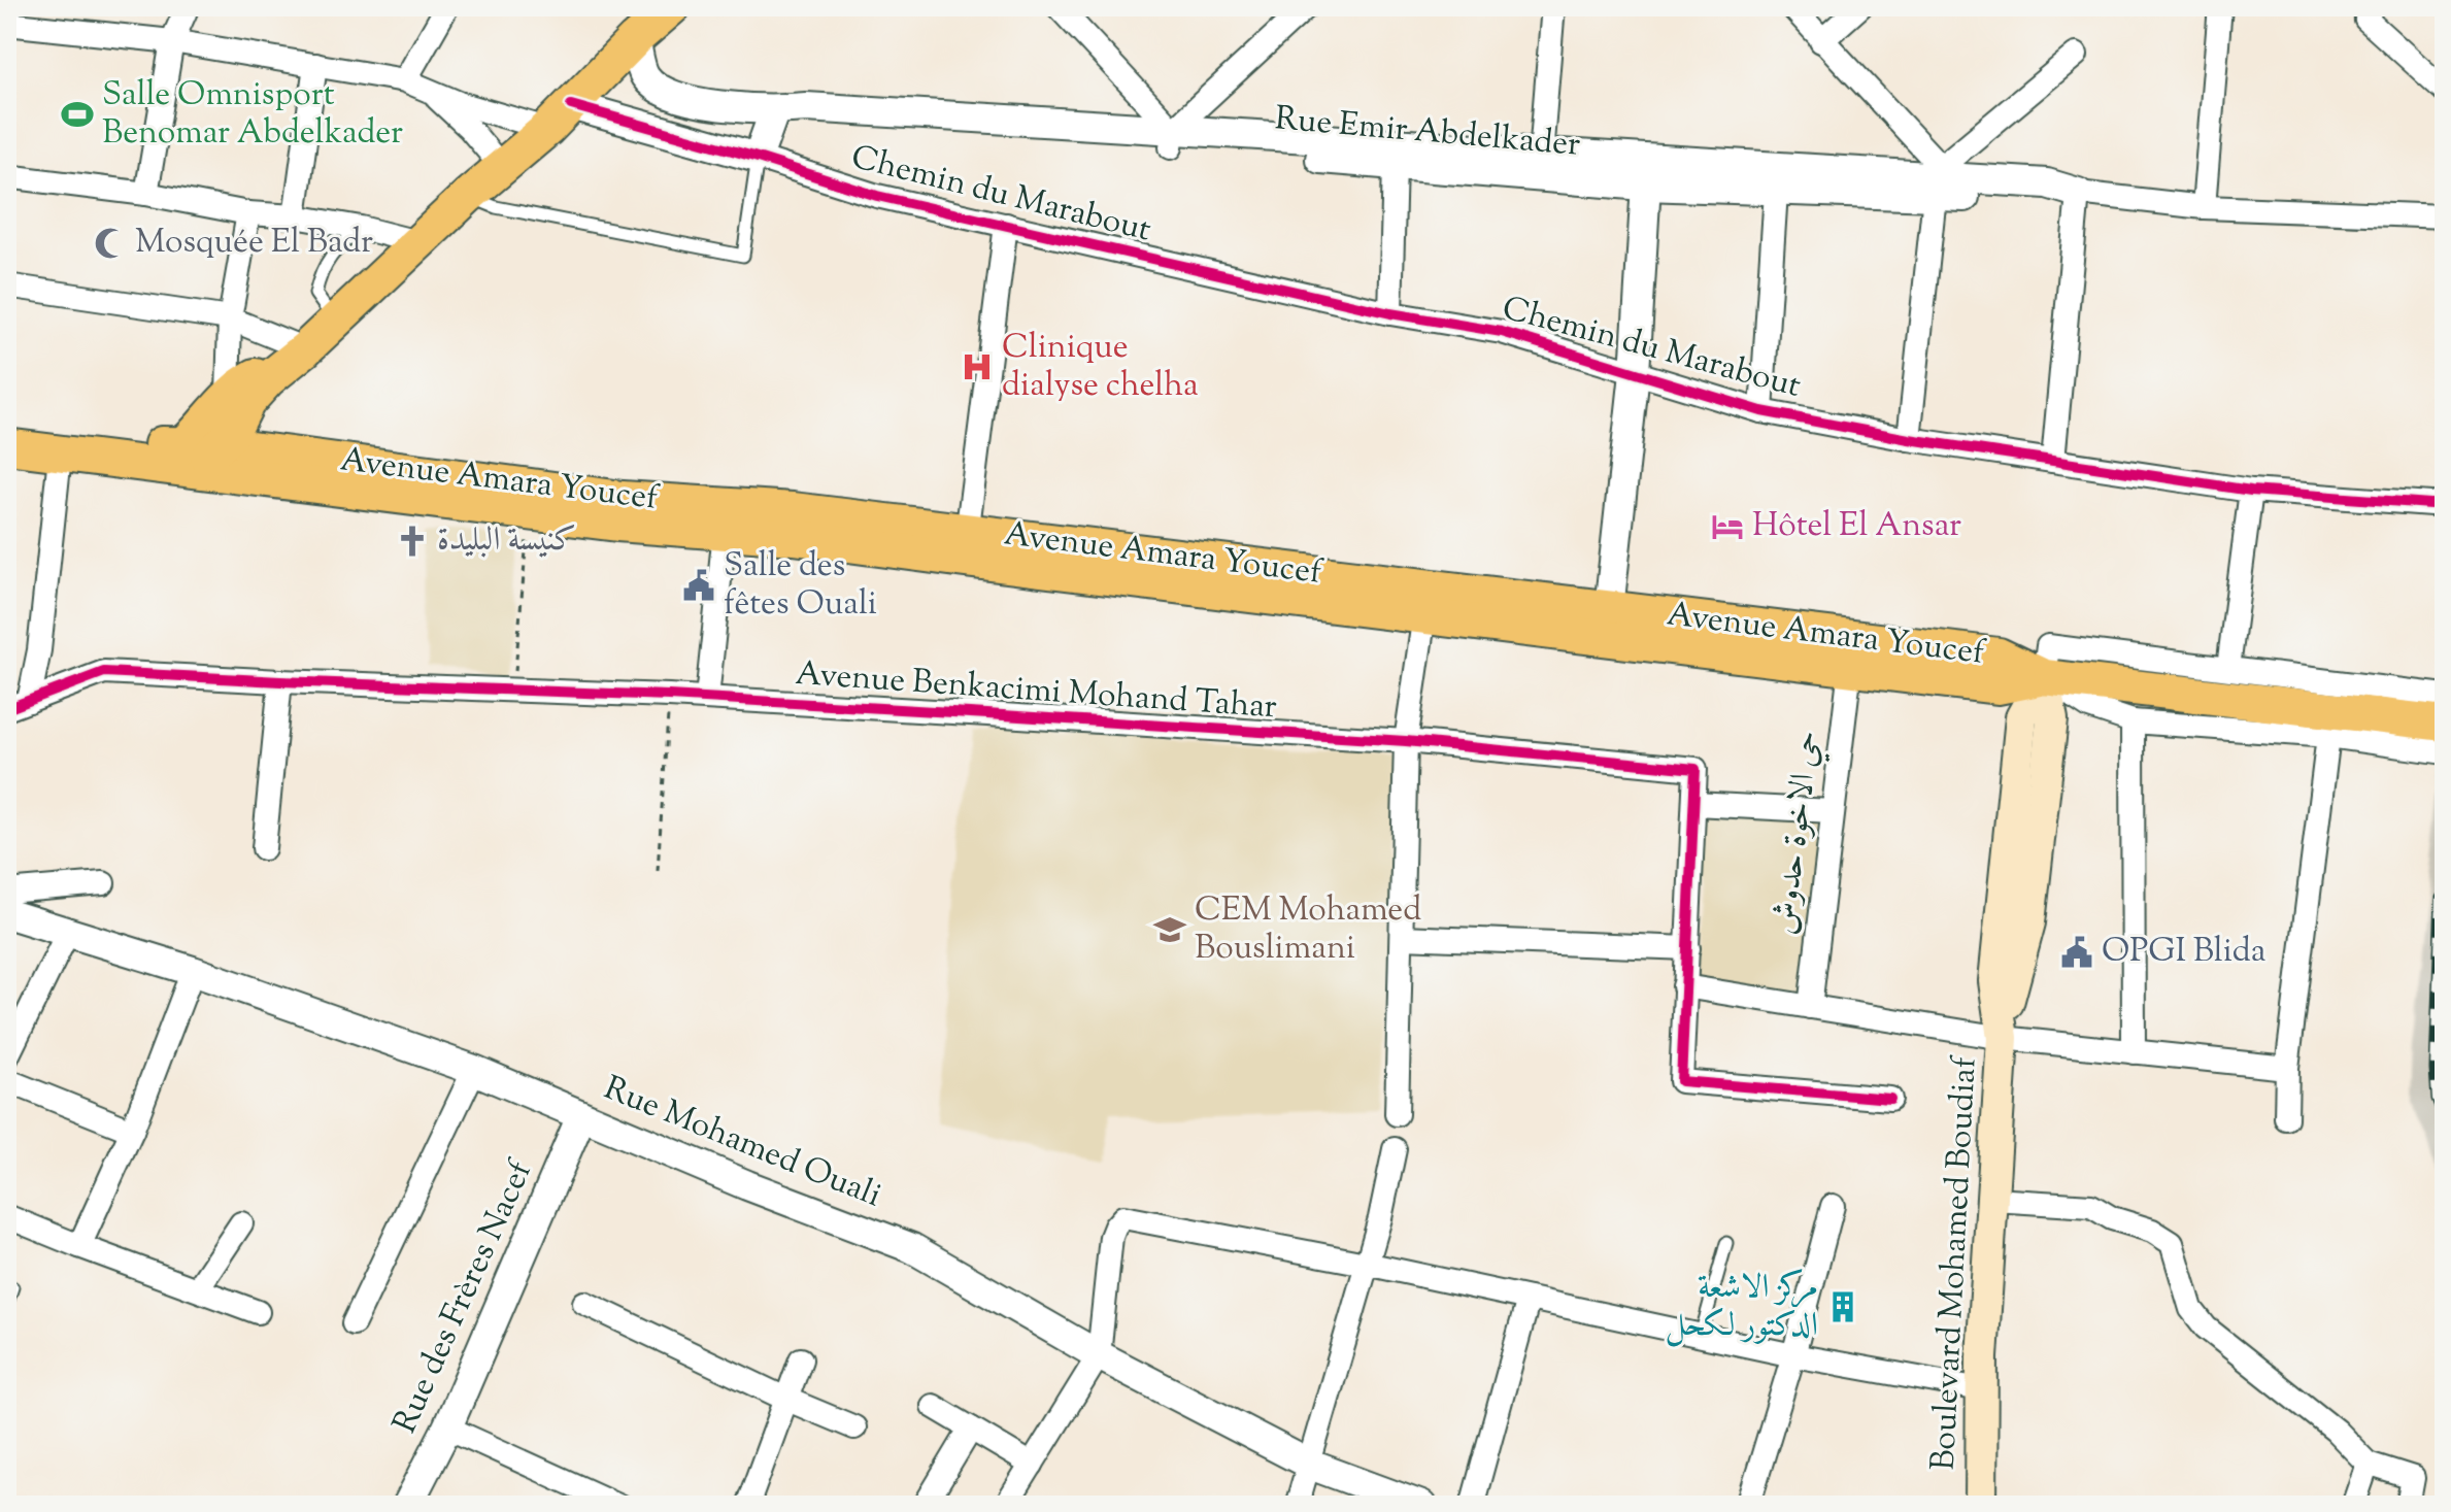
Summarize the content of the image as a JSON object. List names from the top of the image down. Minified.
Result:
{"streets":{"main road":["Avenue Amara Youcef","Boulevard Mohamed Boudiaf"],"street":["Rue Emir Abdelkader","Chemin du Marabout","Avenue Benkacimi Mohand Tahar","حي الاخوة حدوش","Rue Mohamed Ouali","Rue des Frères Nacef"]},"crossings":[["Avenue Amara Youcef","حي الاخوة حدوش"],["Avenue Amara Youcef","Boulevard Mohamed Boudiaf"],["Rue Mohamed Ouali","Rue des Frères Nacef"]],"places":{"sports":["Salle Omnisport Benomar Abdelkader"],"mosque":["Mosquée El Badr"],"hospital":["Clinique dialyse chelha"],"hotel":["Hôtel El Ansar"],"church":["كنيسة البليدة"],"public building":["Salle des fêtes Ouali","OPGI Blida"],"school or university":["CEM Mohamed Bouslimani"],"building":["مركز الاشعة الدكتور لكحل"]}}
